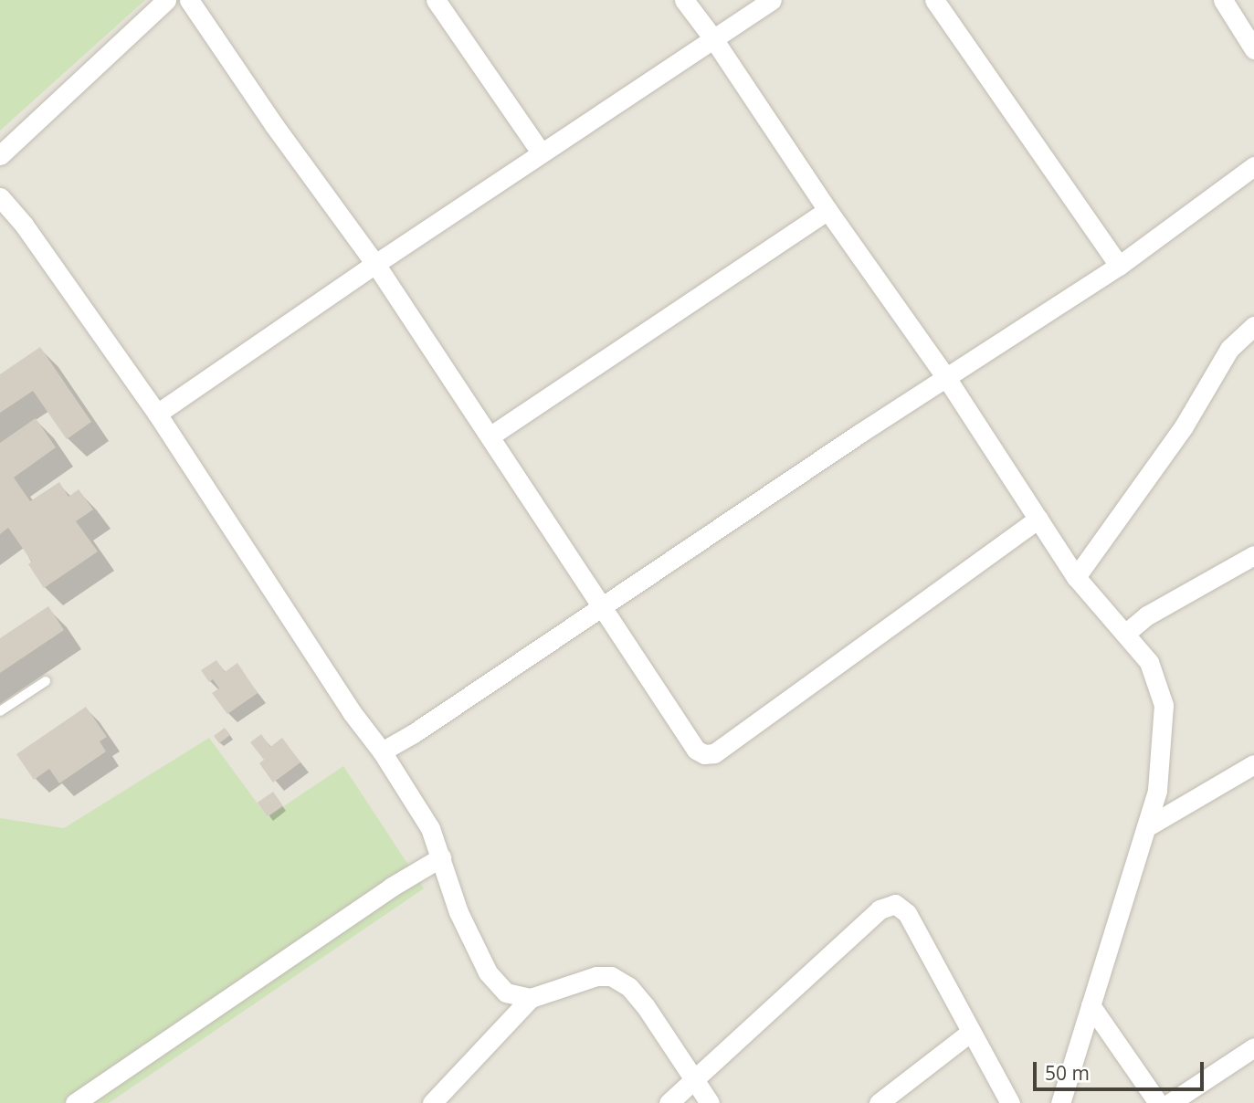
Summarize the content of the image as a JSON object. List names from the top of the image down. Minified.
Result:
{"scale_bar":"50 m"}
